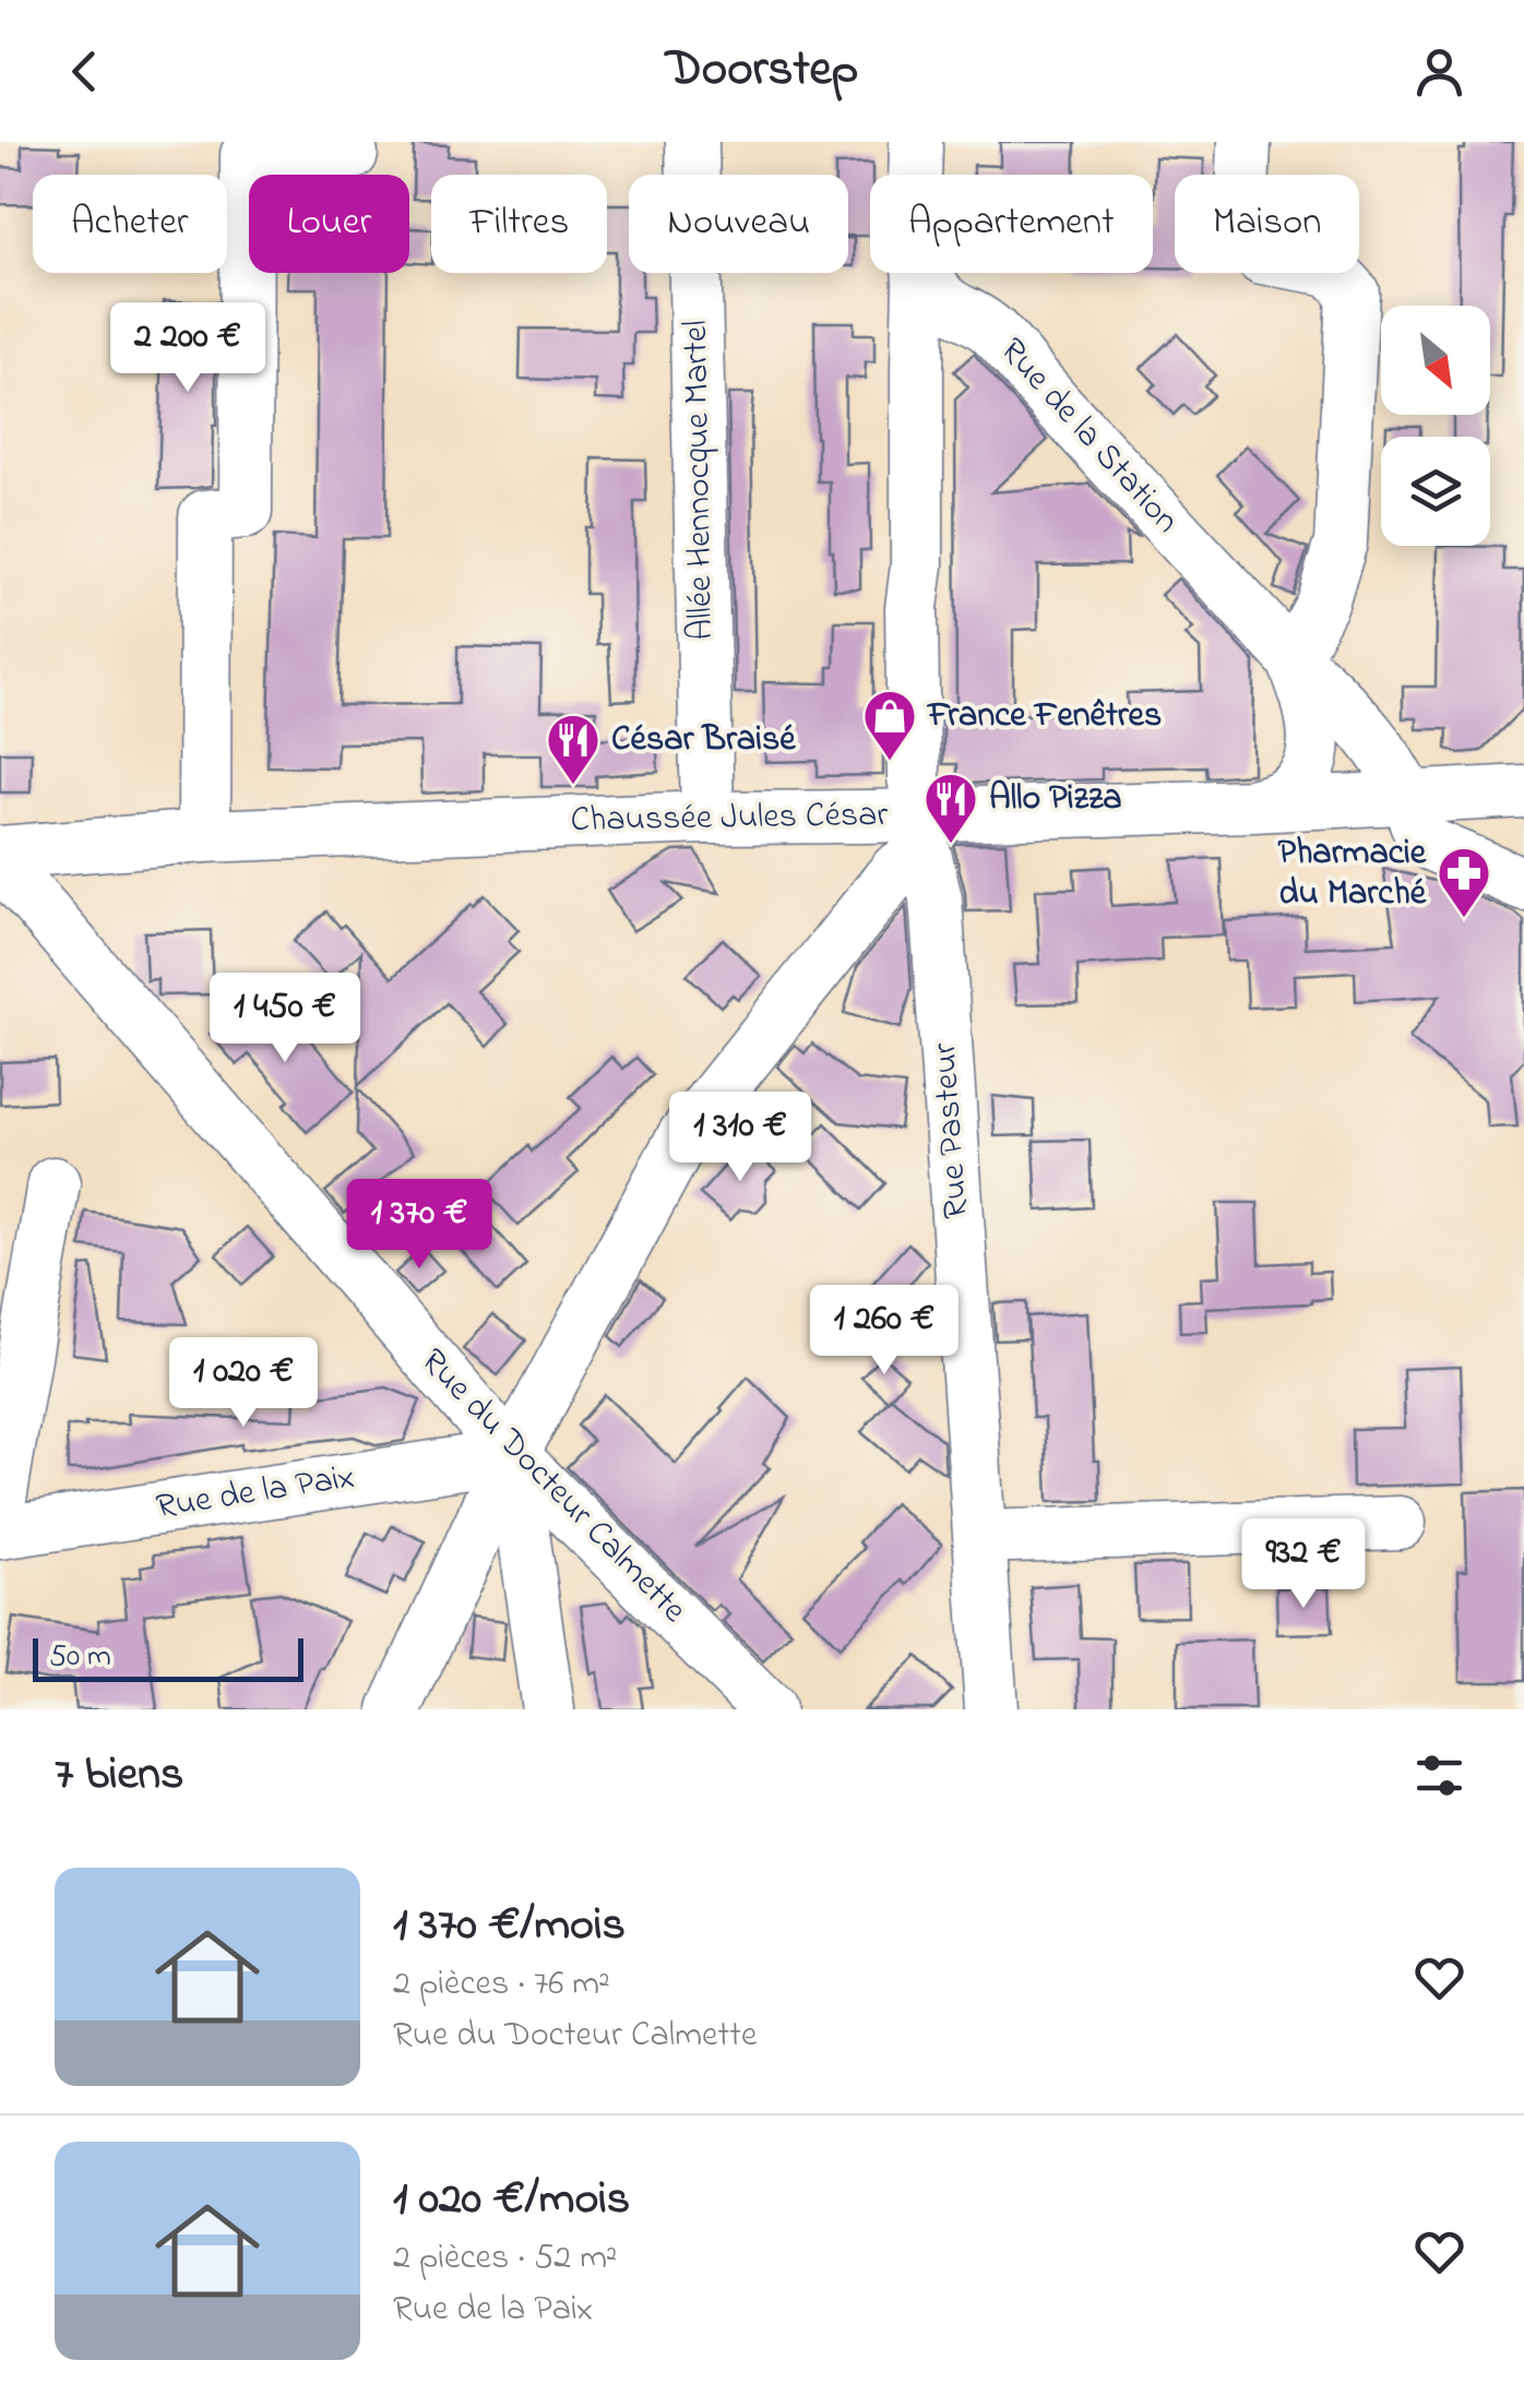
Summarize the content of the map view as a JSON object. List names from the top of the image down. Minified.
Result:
{"streets":{"street":["Rue de la Station","Allée Hennocque Martel","Chaussée Jules César","Rue Pasteur","Rue du Docteur Calmette","Rue de la Paix"]},"crossings":[["Rue de la Station","Chaussée Jules César"],["Allée Hennocque Martel","Chaussée Jules César"],["Chaussée Jules César","Rue Pasteur"],["Chaussée Jules César","Rue du Docteur Calmette"],["Rue du Docteur Calmette","Rue de la Paix"]],"places":{"shop":["France Fenêtres"],"restaurant":["César Braisé","Allo Pizza"],"pharmacy":["Pharmacie du Marché"]},"scale_bar":"50 m","north":"bottom right","page":{"header":"Doorstep","chip":["Acheter","Louer","Filtres","Nouveau","Appartement","Maison"],"price":["2 200 €","1 450 €","1 310 €","1 370 €","1 260 €","1 020 €","932 €"],"scale":"50 m","heading":"7 biens","list":[{"name":"1 370 €/mois","note":"2 pièces · 76 m² · Rue du Docteur Calmette"},{"name":"1 020 €/mois","note":"2 pièces · 52 m² · Rue de la Paix"}]}}
